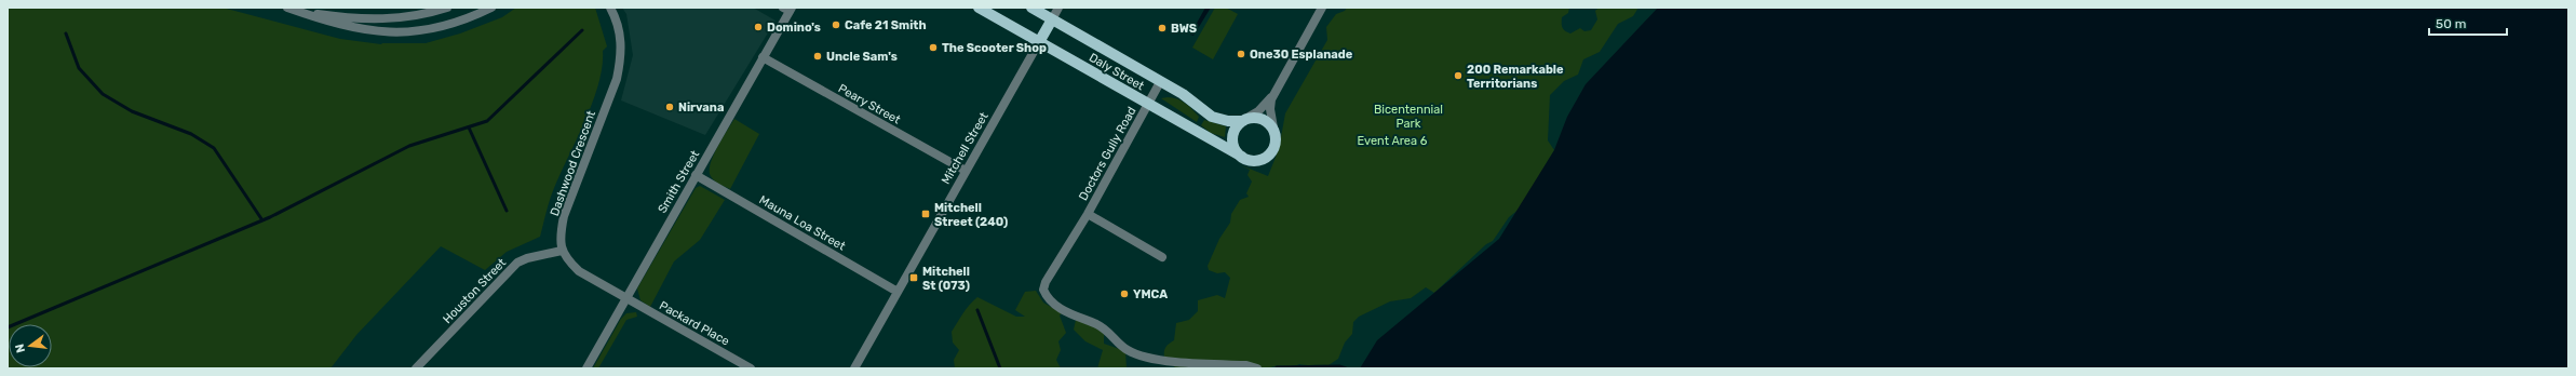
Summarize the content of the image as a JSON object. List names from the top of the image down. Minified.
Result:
{"streets":{"main road":["Daly Street","Mitchell Street"],"street":["Peary Street","Doctors Gully Road","Dashwood Crescent","Smith Street","Mauna Loa Street","Houston Street","Packard Place"]},"crossings":[["Daly Street","Mitchell Street"],["Daly Street","Doctors Gully Road"],["Peary Street","Mitchell Street"],["Peary Street","Smith Street"],["Mitchell Street","Mauna Loa Street"],["Dashwood Crescent","Houston Street"],["Smith Street","Mauna Loa Street"],["Smith Street","Packard Place"]],"parks":["Bicentennial Park","Event Area 6"],"places":{"other":["Cafe 21 Smith","Domino's","BWS","The Scooter Shop","One30 Esplanade","Uncle Sam's","200 Remarkable Territorians","Nirvana","YMCA"],"transit":["Mitchell Street (240)","Mitchell St (073)"]},"scale_bar":"50 m","north":"left"}
